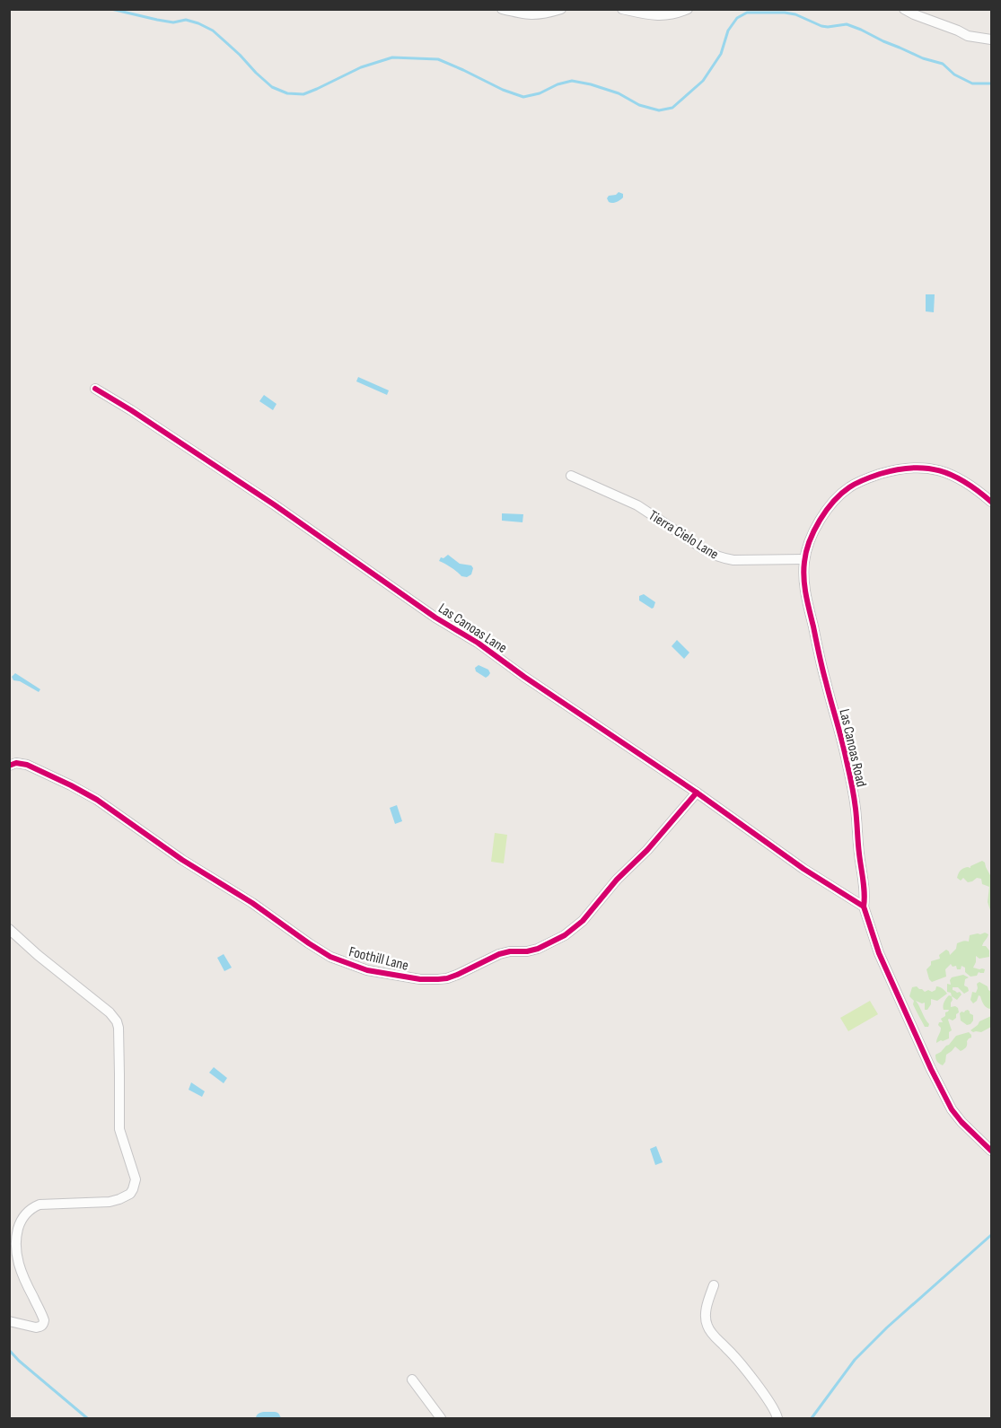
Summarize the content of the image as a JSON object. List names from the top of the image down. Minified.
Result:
{"streets":{"street":["Tierra Cielo Lane","Las Canoas Lane","Las Canoas Road","Foothill Lane"]},"crossings":[["Tierra Cielo Lane","Las Canoas Road"],["Las Canoas Lane","Las Canoas Road"],["Las Canoas Lane","Foothill Lane"]]}
